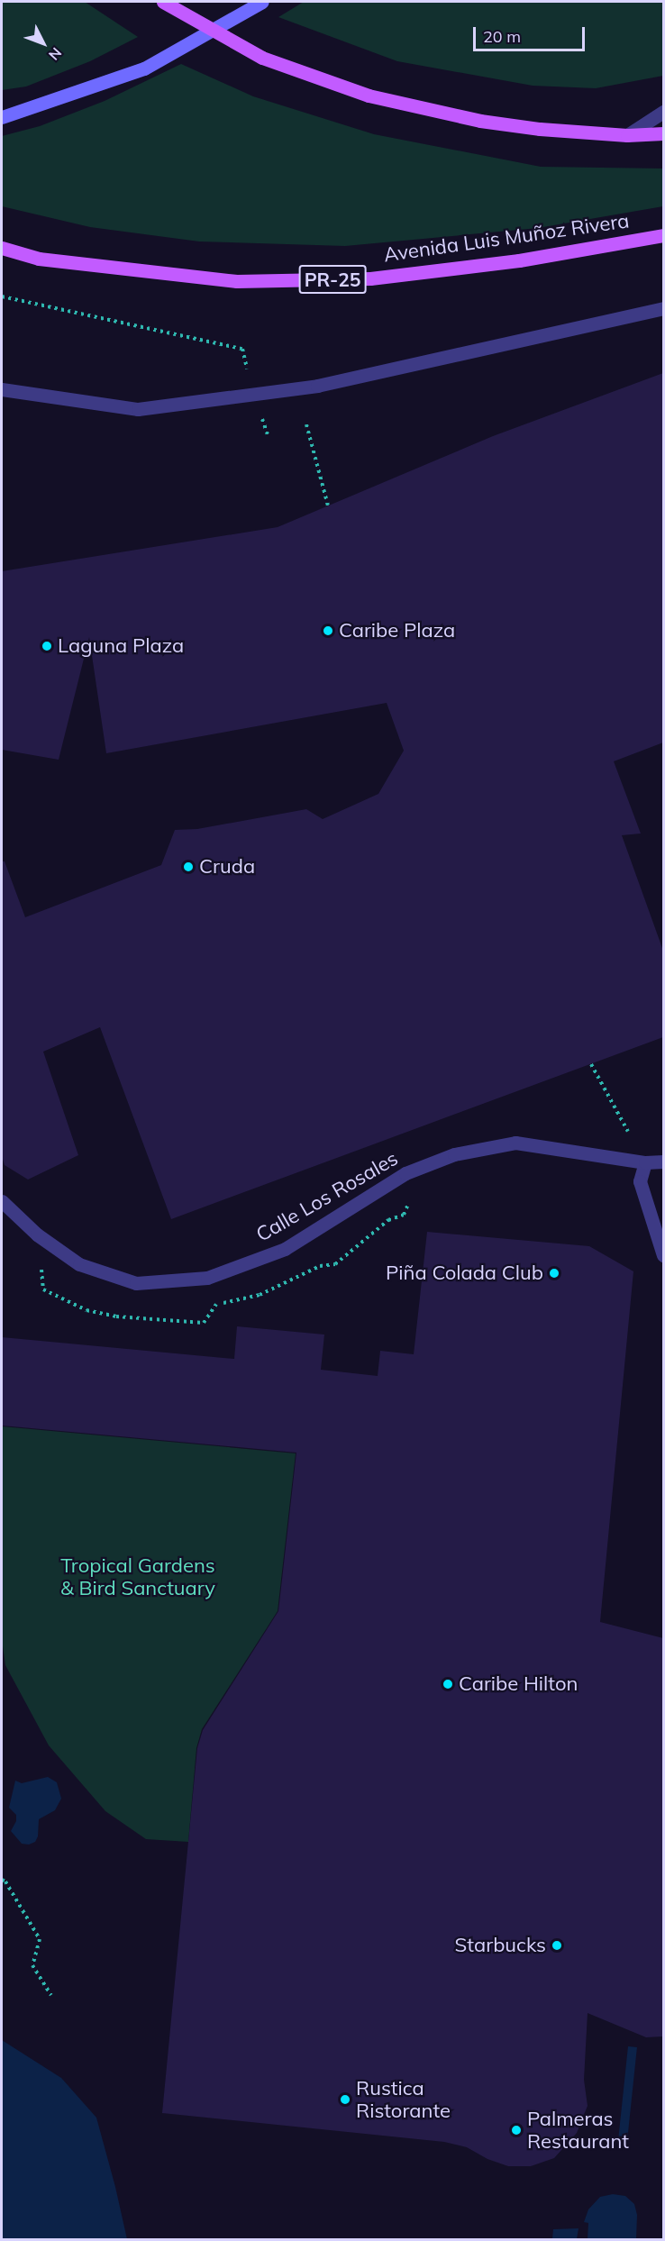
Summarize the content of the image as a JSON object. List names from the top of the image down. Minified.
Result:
{"streets":{"main road":["Avenida Luis Muñoz Rivera","PR-25"],"street":["Calle Los Rosales"]},"parks":["Tropical Gardens & Bird Sanctuary"],"places":["Caribe Plaza","Laguna Plaza","Cruda","Piña Colada Club","Caribe Hilton","Starbucks","Rustica Ristorante","Palmeras Restaurant"],"scale_bar":"20 m","north":"bottom right"}
